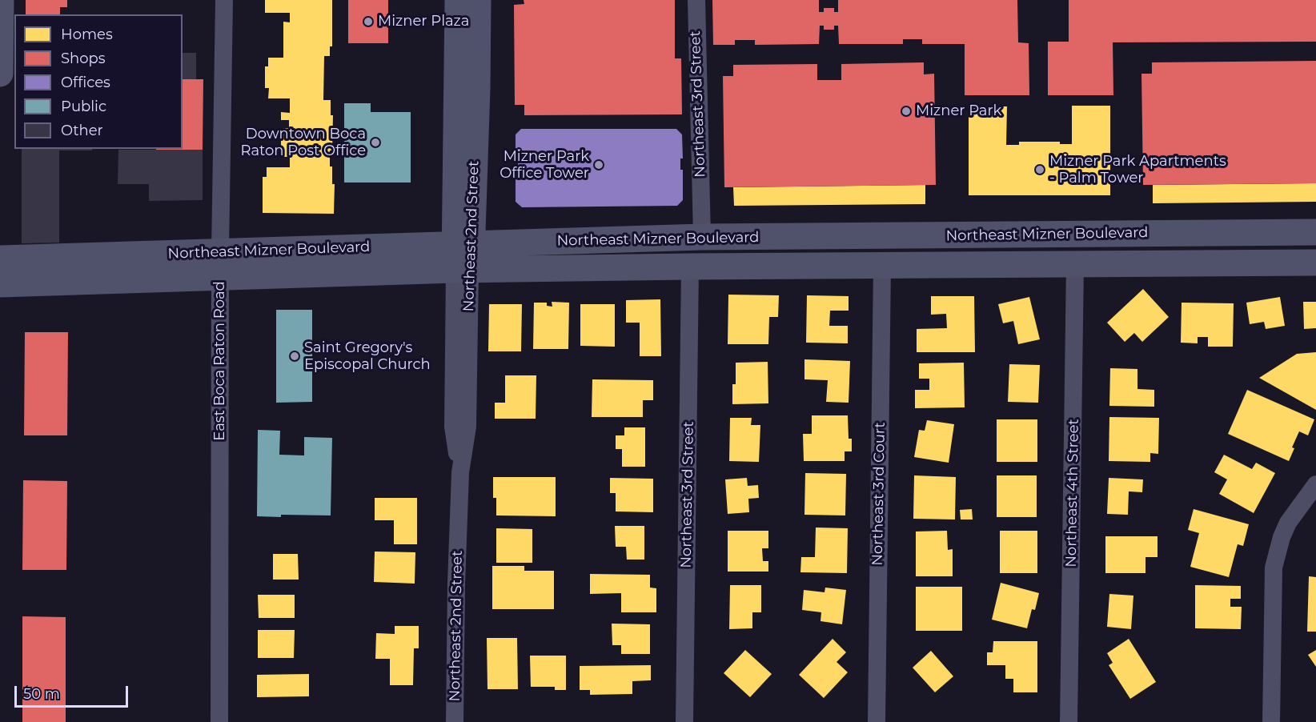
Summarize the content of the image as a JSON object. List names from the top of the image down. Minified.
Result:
{"streets":{"main road":["Northeast Mizner Boulevard","Northeast 2nd Street"],"street":["Northeast 3rd Street","East Boca Raton Road","Northeast 4th Street","Northeast 3rd Court"]},"crossings":[["Northeast 3rd Street","Northeast Mizner Boulevard"],["Northeast Mizner Boulevard","Northeast 2nd Street"],["Northeast Mizner Boulevard","East Boca Raton Road"],["Northeast Mizner Boulevard","Northeast 4th Street"],["Northeast Mizner Boulevard","Northeast 3rd Court"]],"places":["Mizner Plaza","Mizner Park","Downtown Boca Raton Post Office","Mizner Park Office Tower","Mizner Park Apartments - Palm Tower","Saint Gregory's Episcopal Church"],"legend":["Homes","Shops","Offices","Public","Other"],"scale_bar":"50 m"}
